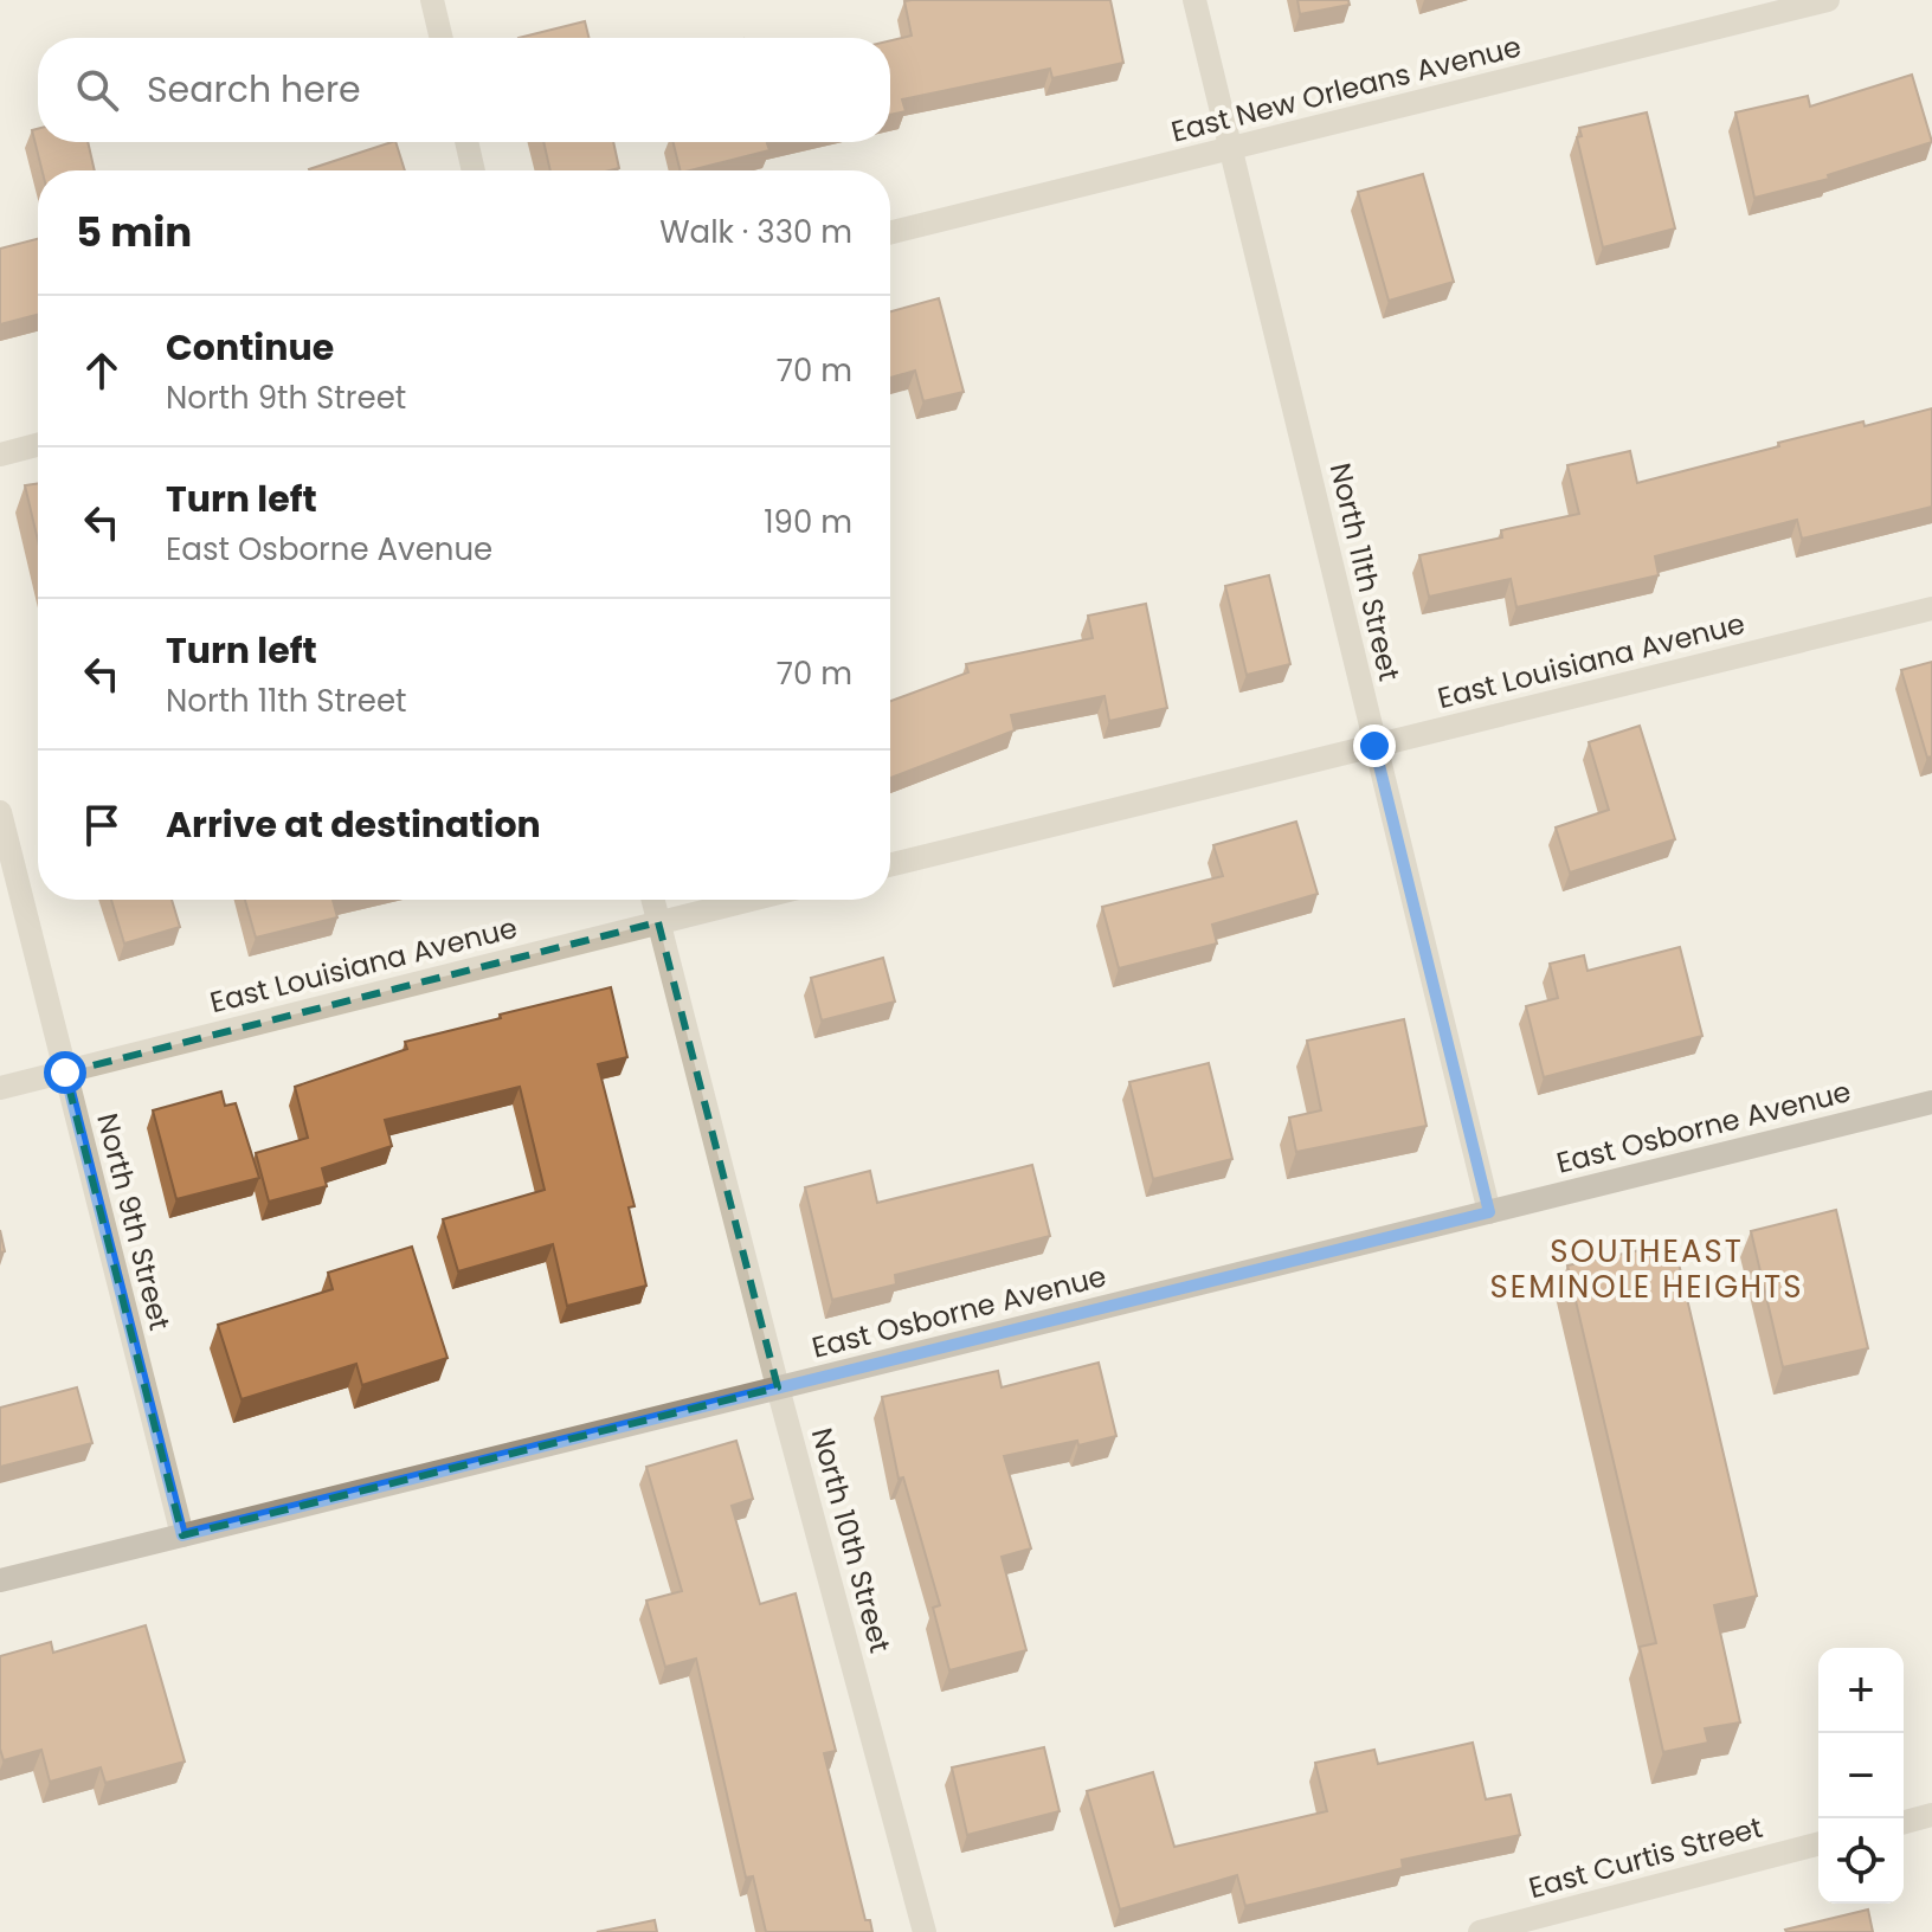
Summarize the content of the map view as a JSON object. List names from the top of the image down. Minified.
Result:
{"streets":{"street":["East New Orleans Avenue","North 11th Street","East Louisiana Avenue","East Osborne Avenue","North 9th Street","North 10th Street","East Curtis Street"]},"crossings":[["East New Orleans Avenue","North 11th Street"],["North 11th Street","East Louisiana Avenue"],["North 11th Street","East Osborne Avenue"],["East Louisiana Avenue","North 9th Street"],["East Louisiana Avenue","North 10th Street"],["East Osborne Avenue","North 9th Street"],["East Osborne Avenue","North 10th Street"]],"districts":["SOUTHEAST SEMINOLE HEIGHTS"],"page":{"search":"Search here","heading":["5 min","Walk · 330 m"],"list":[["Continue","North 9th Street","70 m"],["Turn left","East Osborne Avenue","190 m"],["Turn left","North 11th Street","70 m"],"Arrive at destination"],"map_buttons":["+","−"]}}
